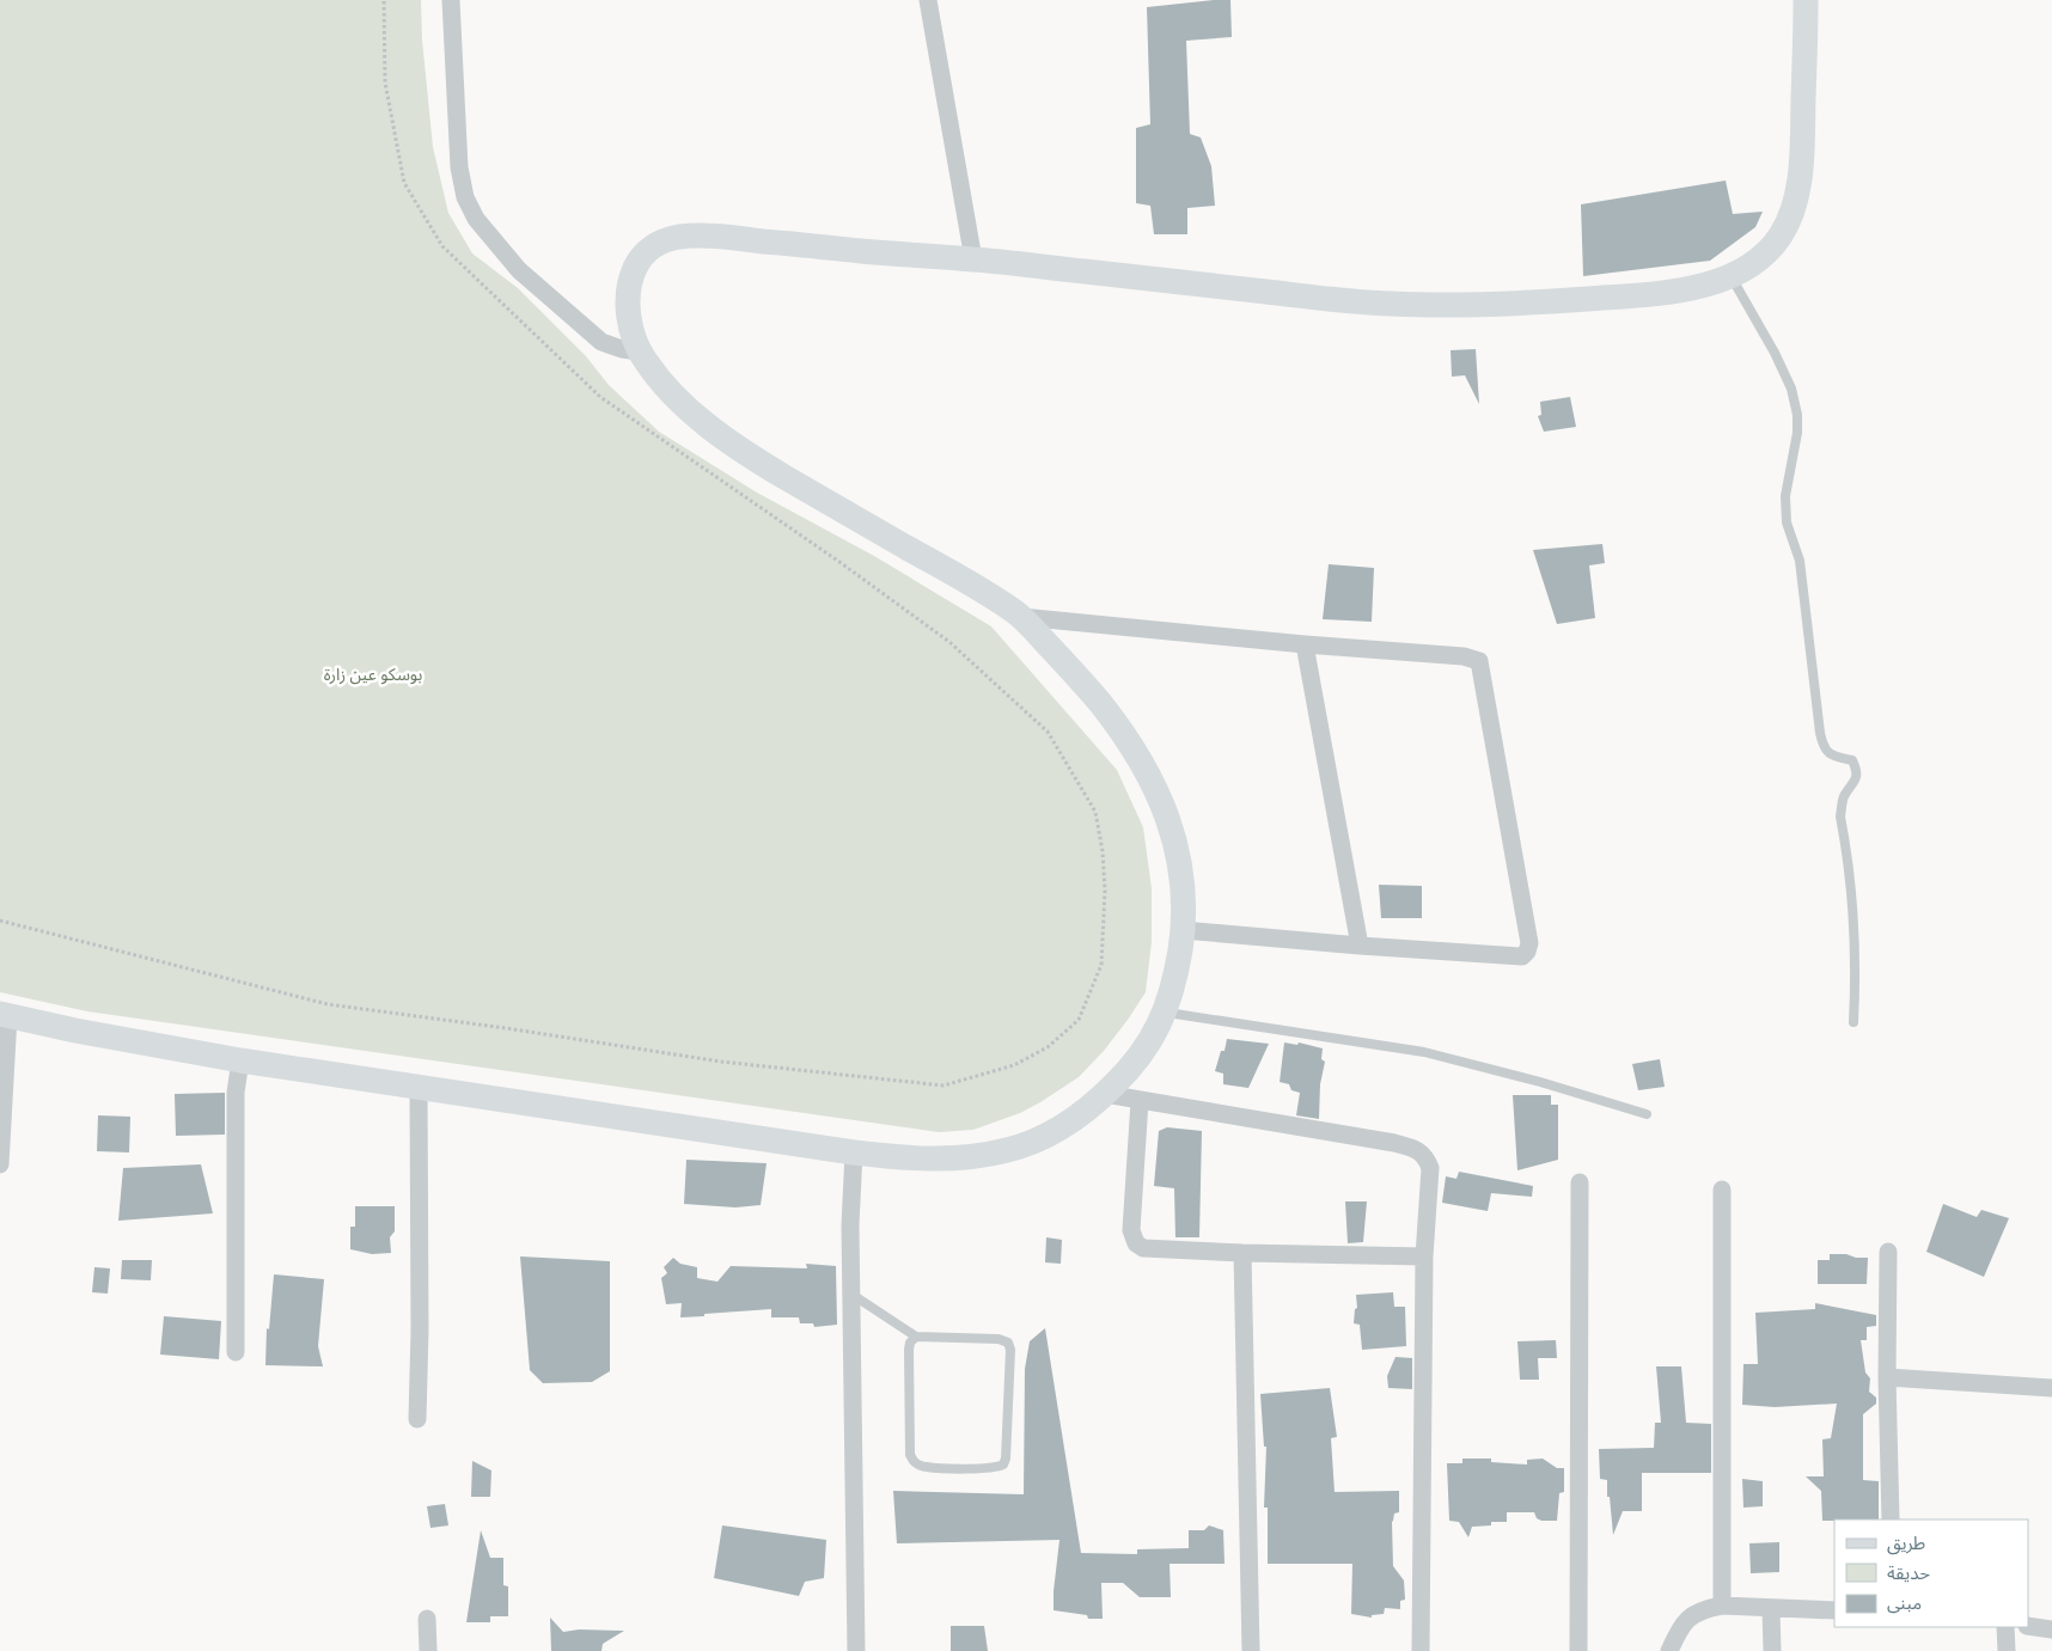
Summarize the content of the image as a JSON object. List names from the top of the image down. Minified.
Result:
{"parks":["بوسكو عين زارة"],"legend":["طريق","حديقة","مبنى"]}
